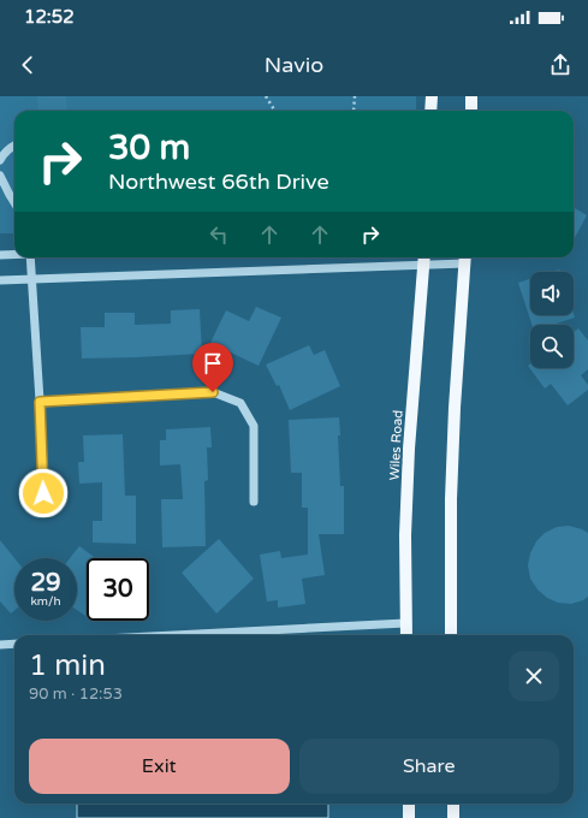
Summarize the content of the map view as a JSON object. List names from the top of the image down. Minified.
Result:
{"streets":{"main road":["Wiles Road"]},"page":{"status":"12:52","header":"Navio","turn":["30 m","Northwest 66th Drive"],"speed":"29 km/h","limit":"30","heading":["1 min","90 m · 12:53"],"buttons":["Exit","Share"]}}
